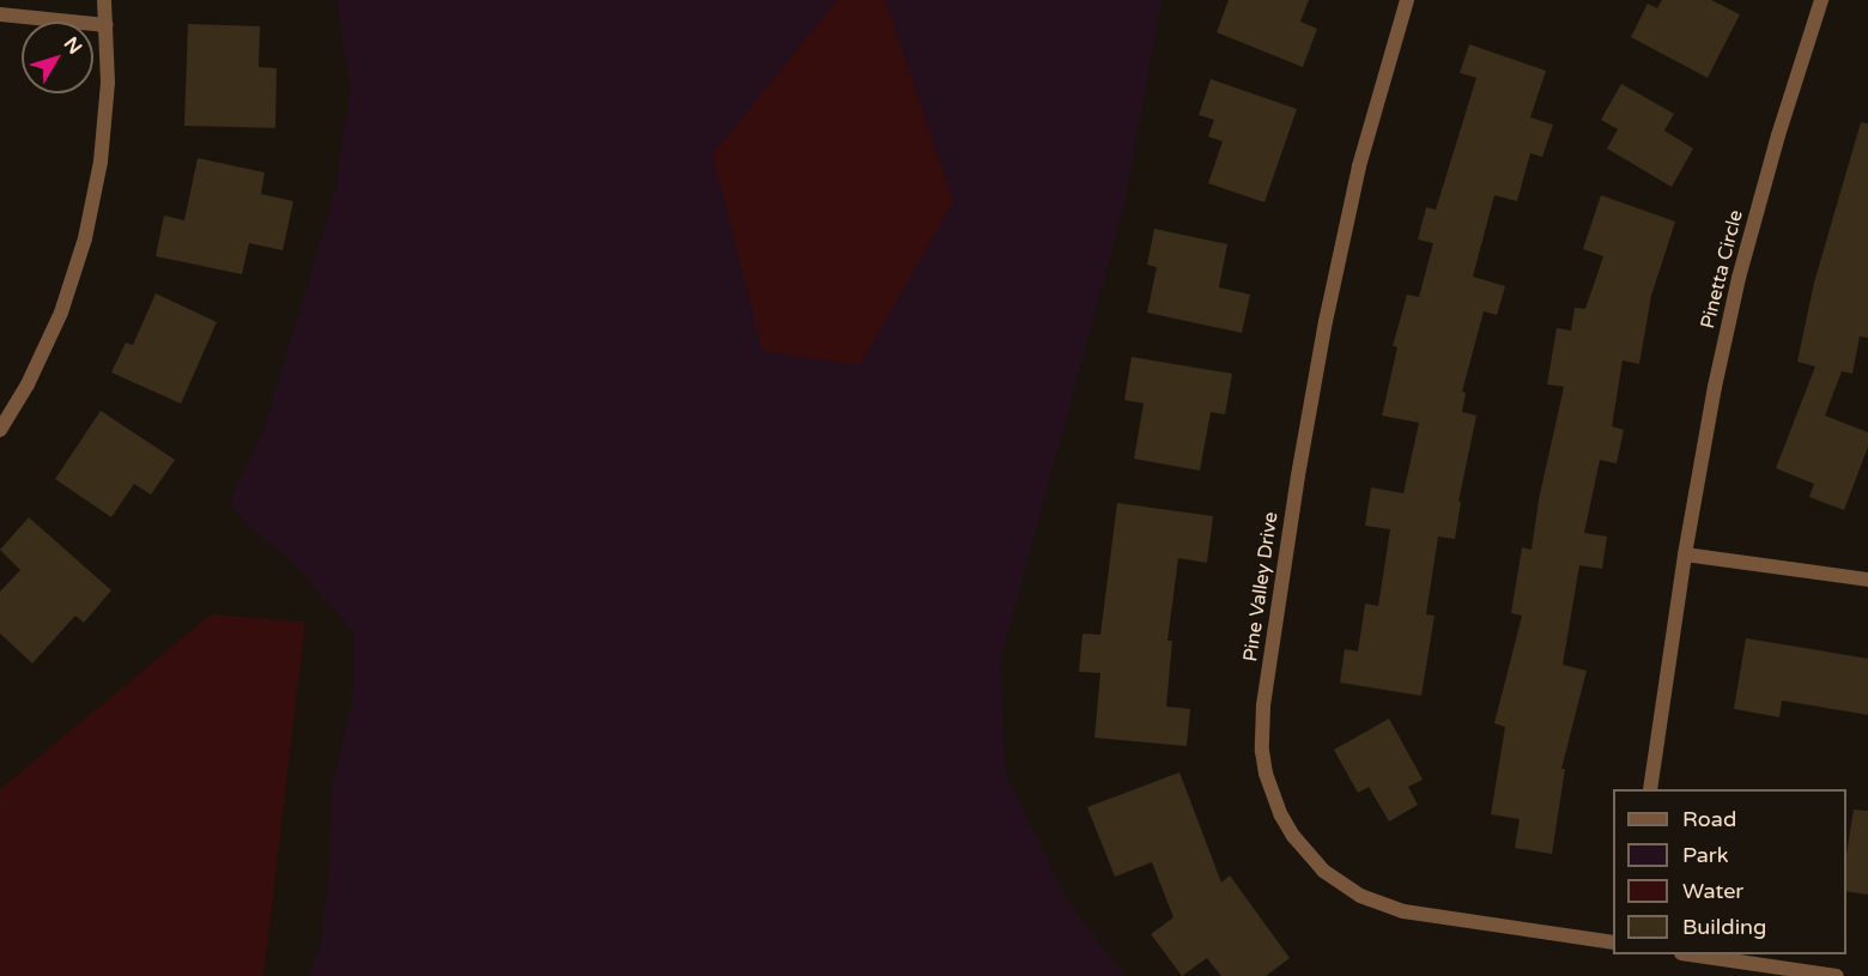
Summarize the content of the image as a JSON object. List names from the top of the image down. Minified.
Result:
{"streets":{"street":["Pinetta Circle","Pine Valley Drive"]},"legend":["Road","Park","Water","Building"],"north":"top right"}
